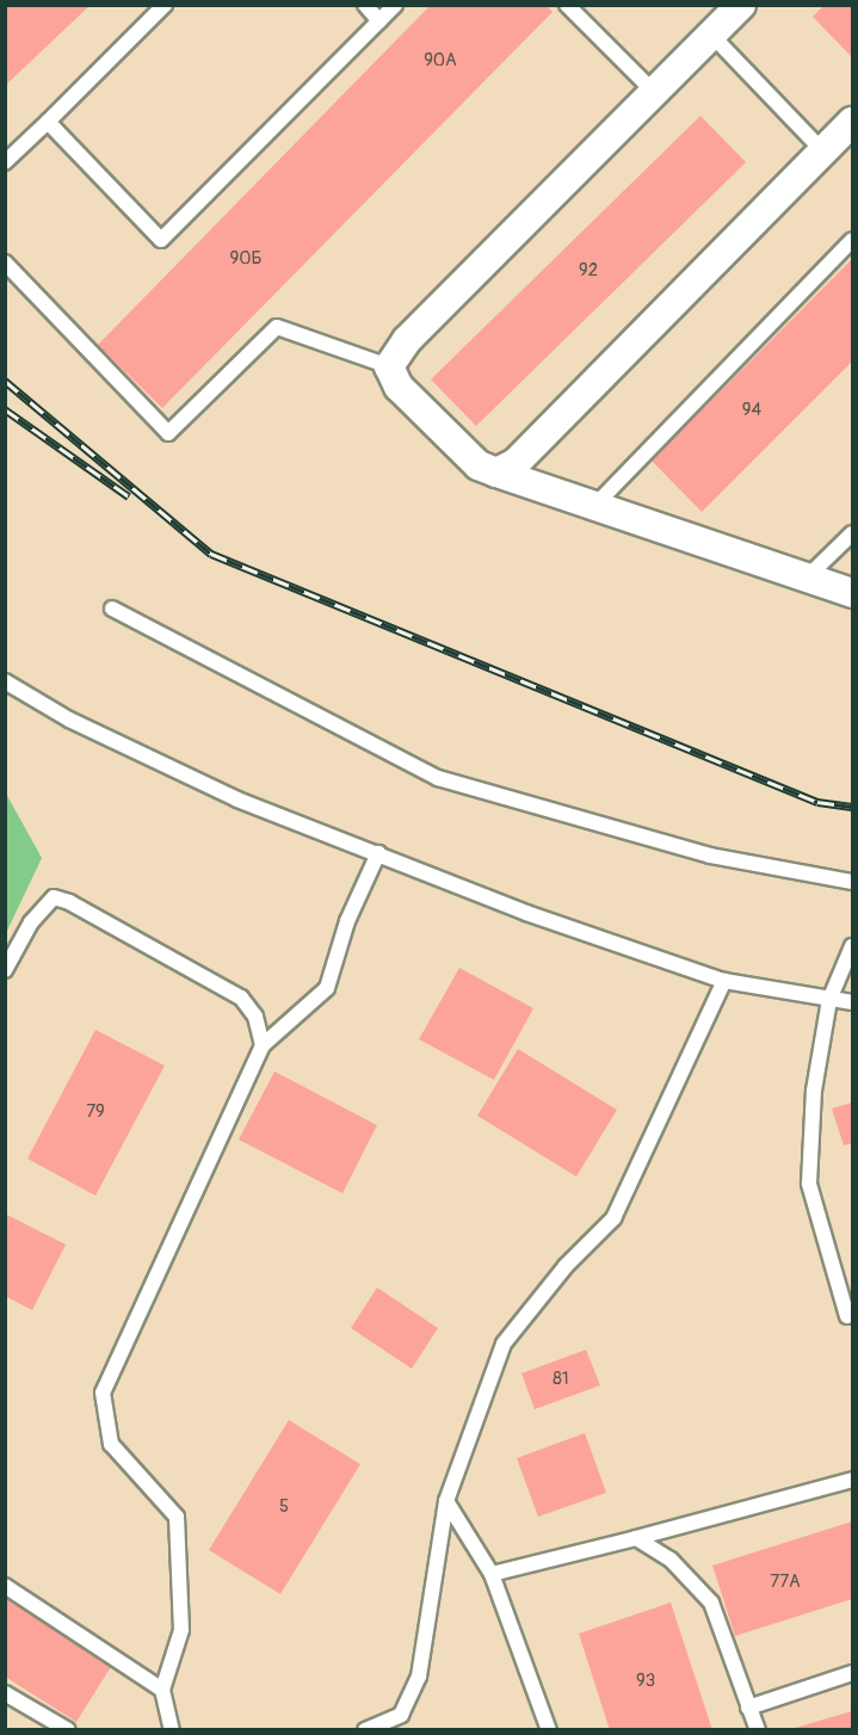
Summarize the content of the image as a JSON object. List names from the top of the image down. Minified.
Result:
{"house_numbers":["90А","90Б","92","94","79","81","5","77А","93"]}
